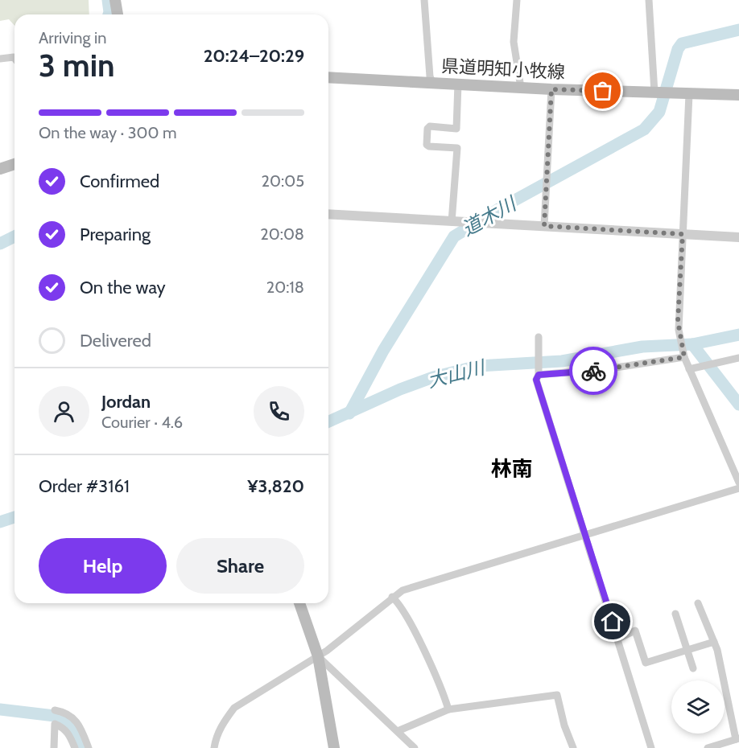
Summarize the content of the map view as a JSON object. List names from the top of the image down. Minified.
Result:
{"streets":{"main road":["県道明知小牧線"]},"districts":["林南"],"water":["道木川","大山川"],"page":{"heading":["3 min","Arriving in","20:24–20:29"],"panel":["Jordan","Courier · 4.6","Order #3161","¥3,820"],"bar":"On the way · 300 m","list":[["Confirmed","20:05"],["Preparing","20:08"],["On the way","20:18"],"Delivered"],"buttons":["Help","Share"]}}
